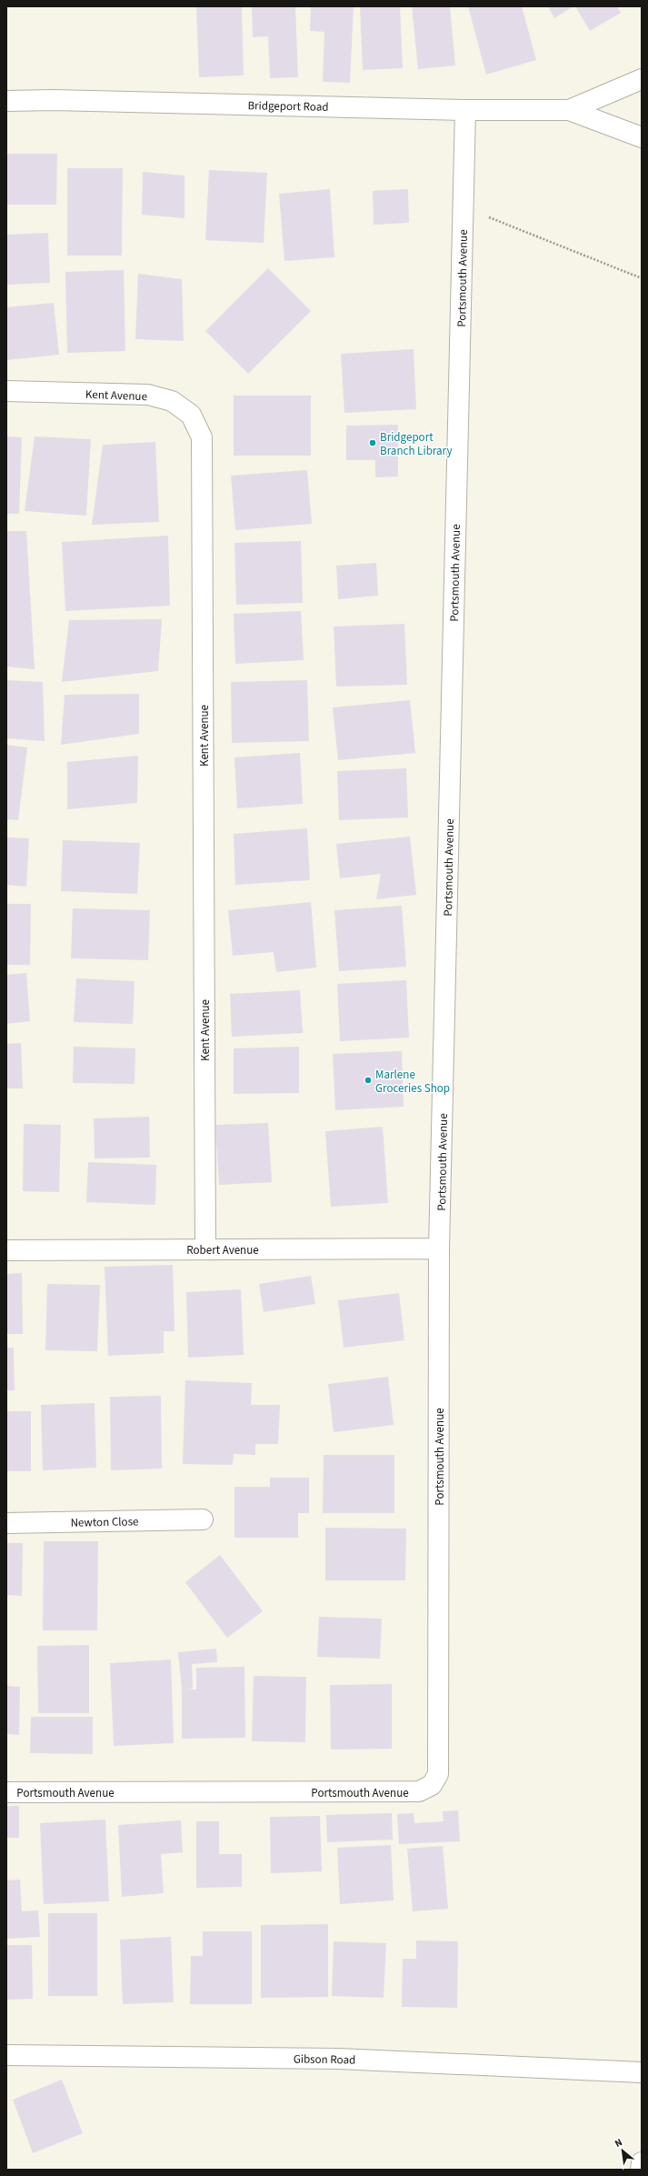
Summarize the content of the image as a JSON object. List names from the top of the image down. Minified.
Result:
{"streets":{"street":["Bridgeport Road","Portsmouth Avenue","Kent Avenue","Robert Avenue","Newton Close","Gibson Road"]},"crossings":[["Bridgeport Road","Portsmouth Avenue"],["Portsmouth Avenue","Robert Avenue"],["Kent Avenue","Robert Avenue"]],"places":["Bridgeport Branch Library","Marlene Groceries Shop"],"north":"top left"}
